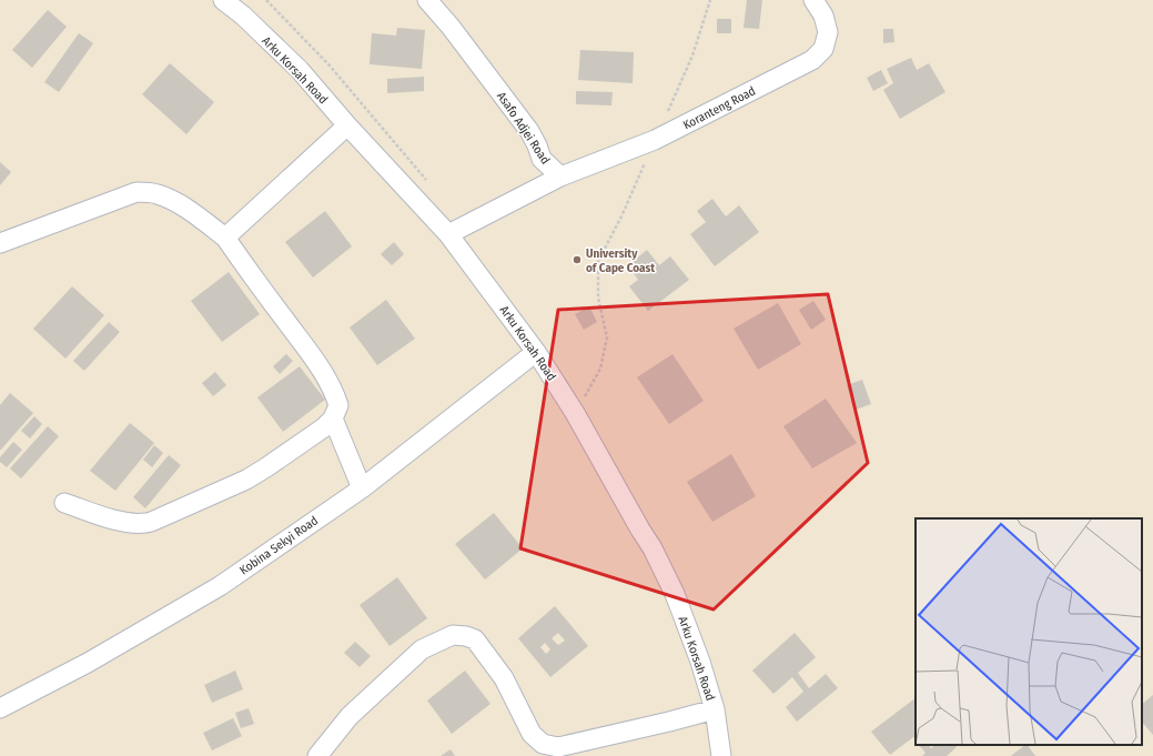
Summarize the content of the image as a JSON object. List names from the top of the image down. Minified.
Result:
{"streets":{"street":["Arku Korsah Road","Koranteng Road","Asafo Adjei Road","Kobina Sekyi Road"]},"crossings":[["Arku Korsah Road","Asafo Adjei Road"],["Arku Korsah Road","Kobina Sekyi Road"],["Koranteng Road","Asafo Adjei Road"]],"places":["University of Cape Coast"]}
